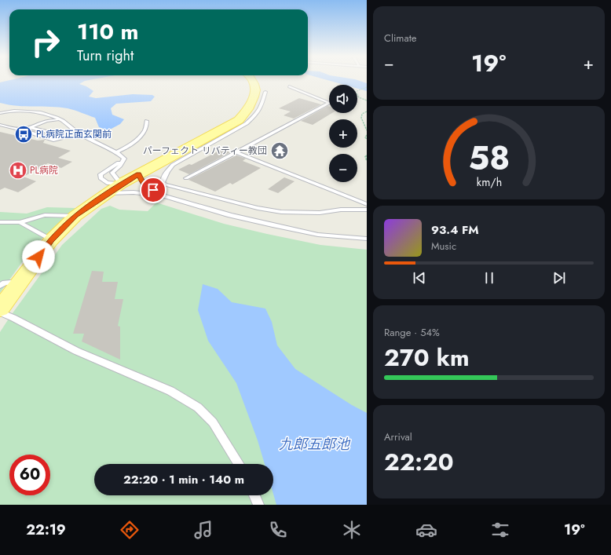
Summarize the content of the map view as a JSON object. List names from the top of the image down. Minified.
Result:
{"water":["九郎五郎池"],"places":{"bus stop":["PL病院正面玄関前"],"temple":["パーフェクト リバティー教団"],"hospital":["PL病院"]},"page":{"tile":["Climate",["Range · 54%","270 km"],["Arrival","22:20"]],"turn":["110 m","Turn right"],"heat":["−","19°","+"],"map_buttons":["+","−"],"song":["93.4 FM","Music"],"limit":"60","trip":"22:20 · 1 min · 140 m","tabs":["22:19","19°"],"gauge":["58","km/h"]}}
